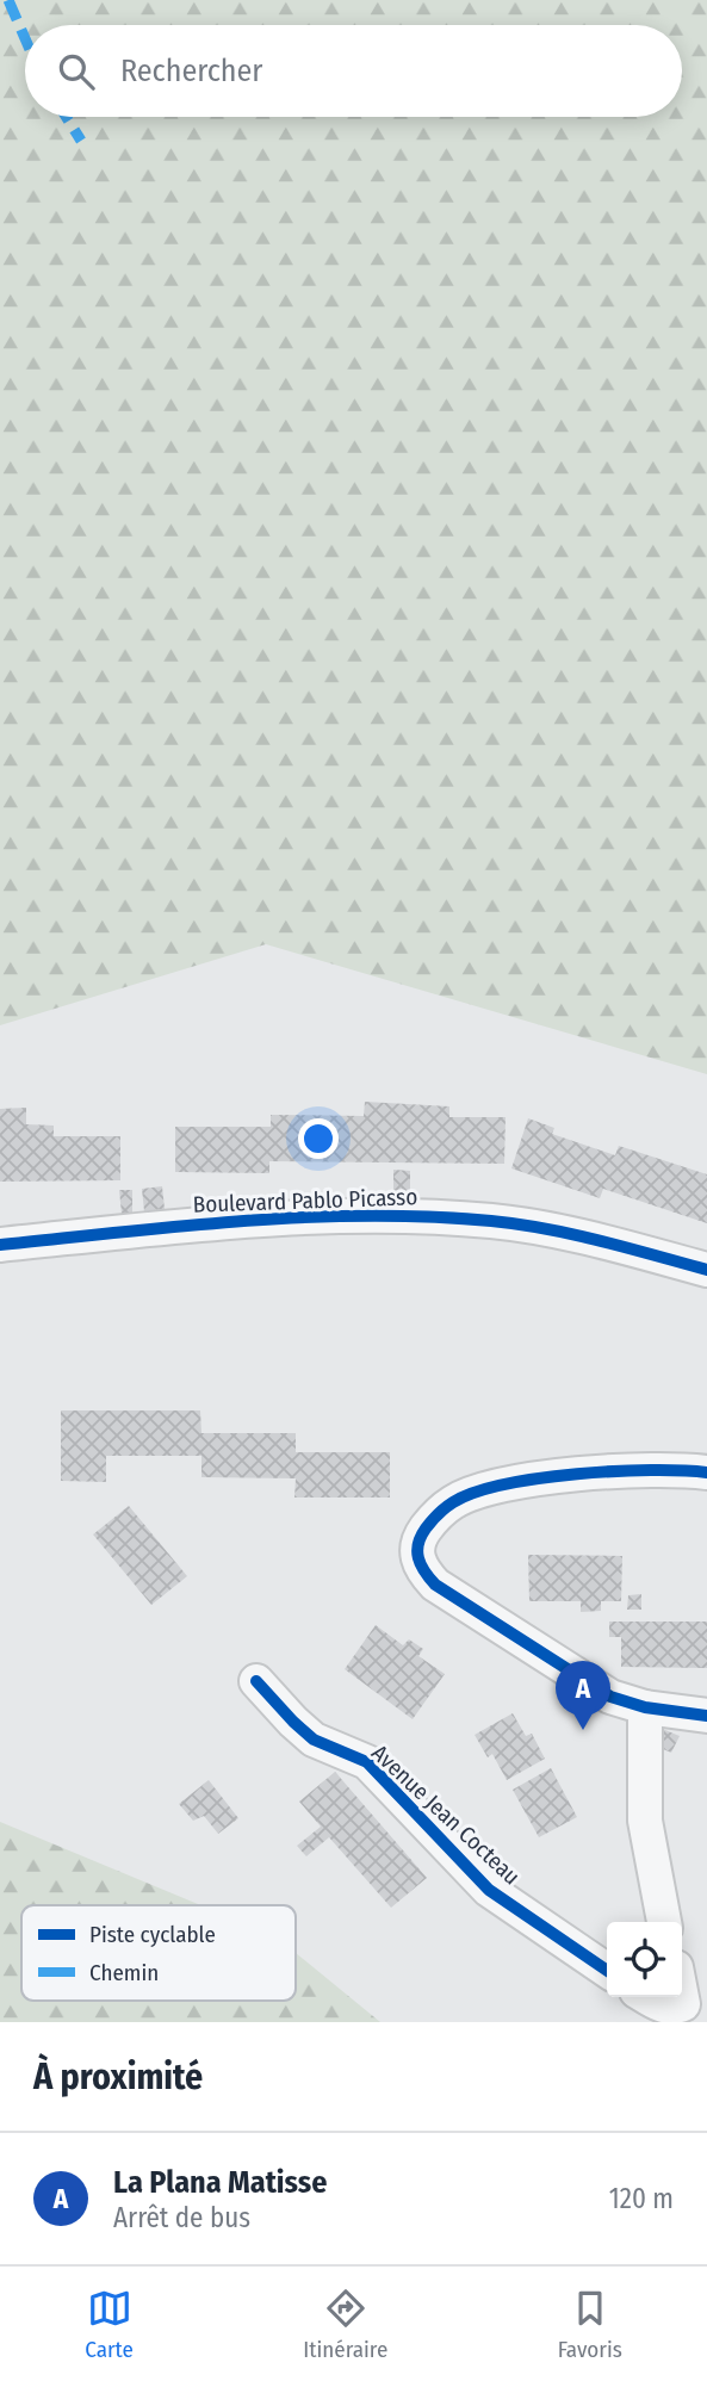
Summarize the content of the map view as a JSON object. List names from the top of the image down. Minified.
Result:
{"streets":{"street":["Boulevard Pablo Picasso","Avenue Jean Cocteau"]},"legend":["Piste cyclable","Chemin"],"page":{"search":"Rechercher","pins":"A","heading":"À proximité","list":[{"mark":"A","name":"La Plana Matisse","note":"Arrêt de bus","value":"120 m"}],"nav":["Carte","Itinéraire","Favoris"]}}
